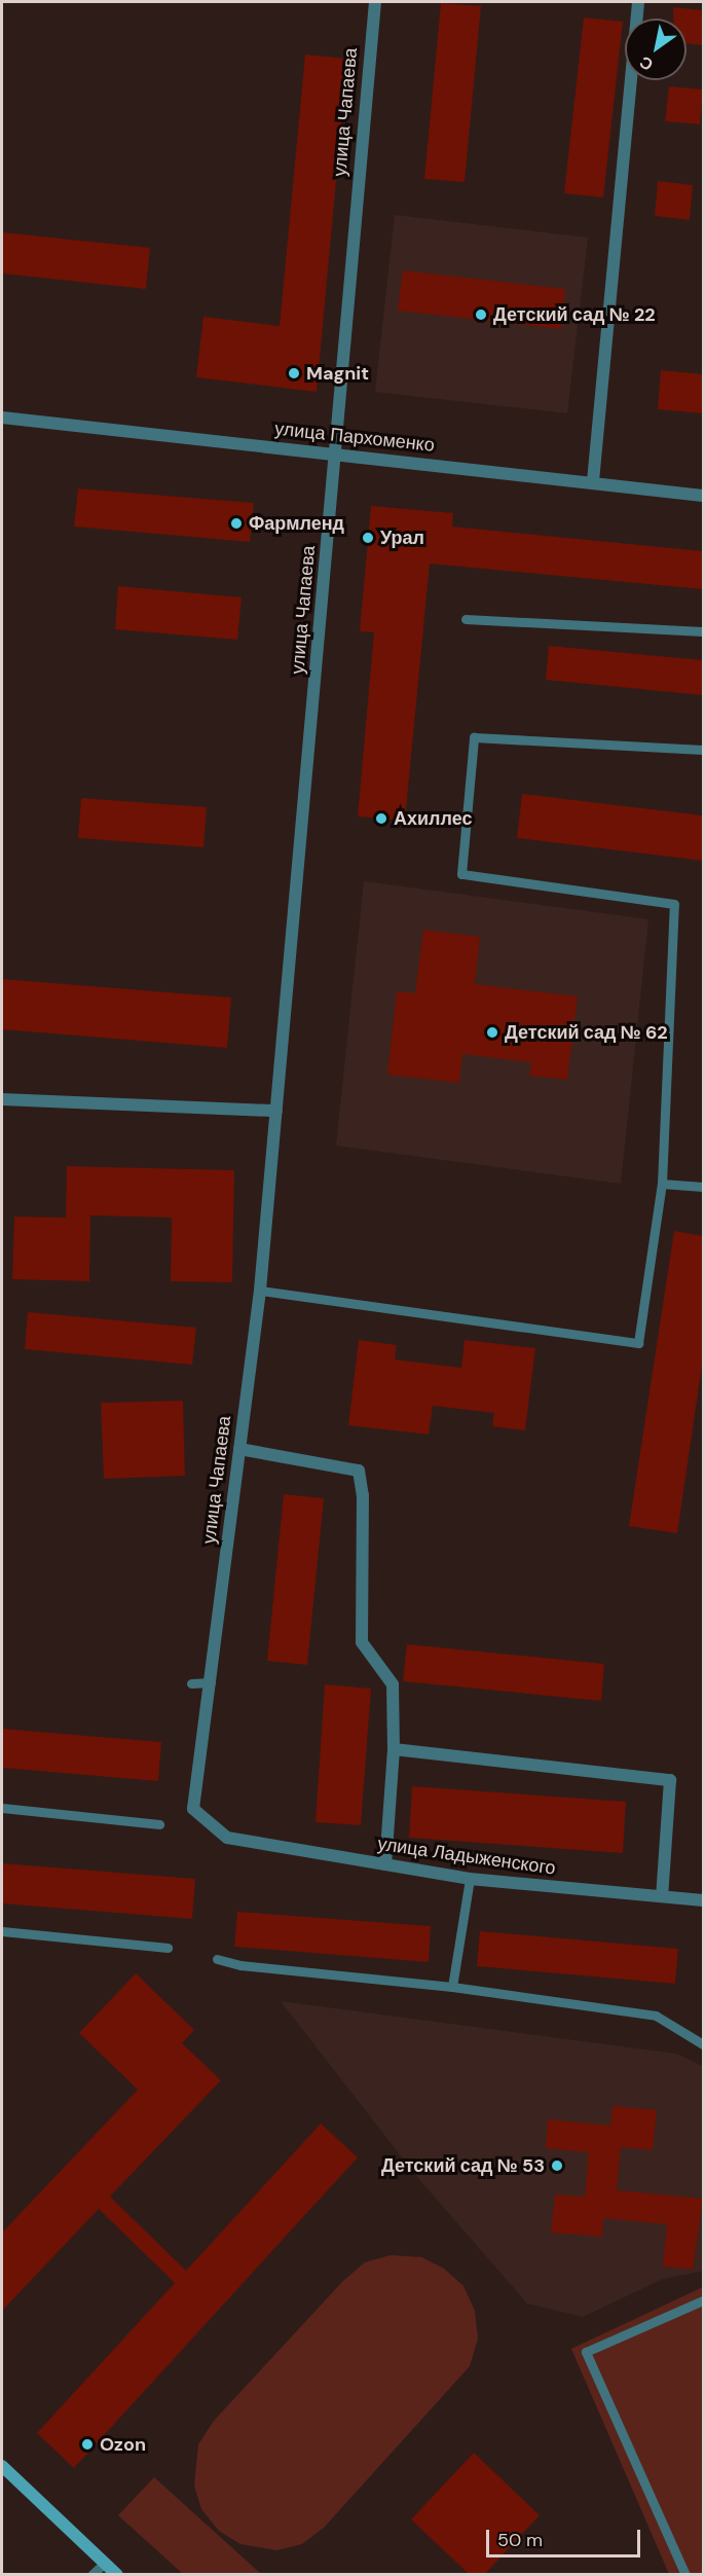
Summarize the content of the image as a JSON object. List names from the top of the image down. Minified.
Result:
{"streets":{"street":["улица Чапаева","улица Пархоменко","улица Ладыженского"]},"crossings":[["улица Чапаева","улица Пархоменко"],["улица Чапаева","улица Ладыженского"]],"places":["Детский сад № 22","Magnit","Фармленд","Урал","Ахиллес","Детский сад № 62","Детский сад № 53","Ozon"],"scale_bar":"50 m","north":"bottom left"}
